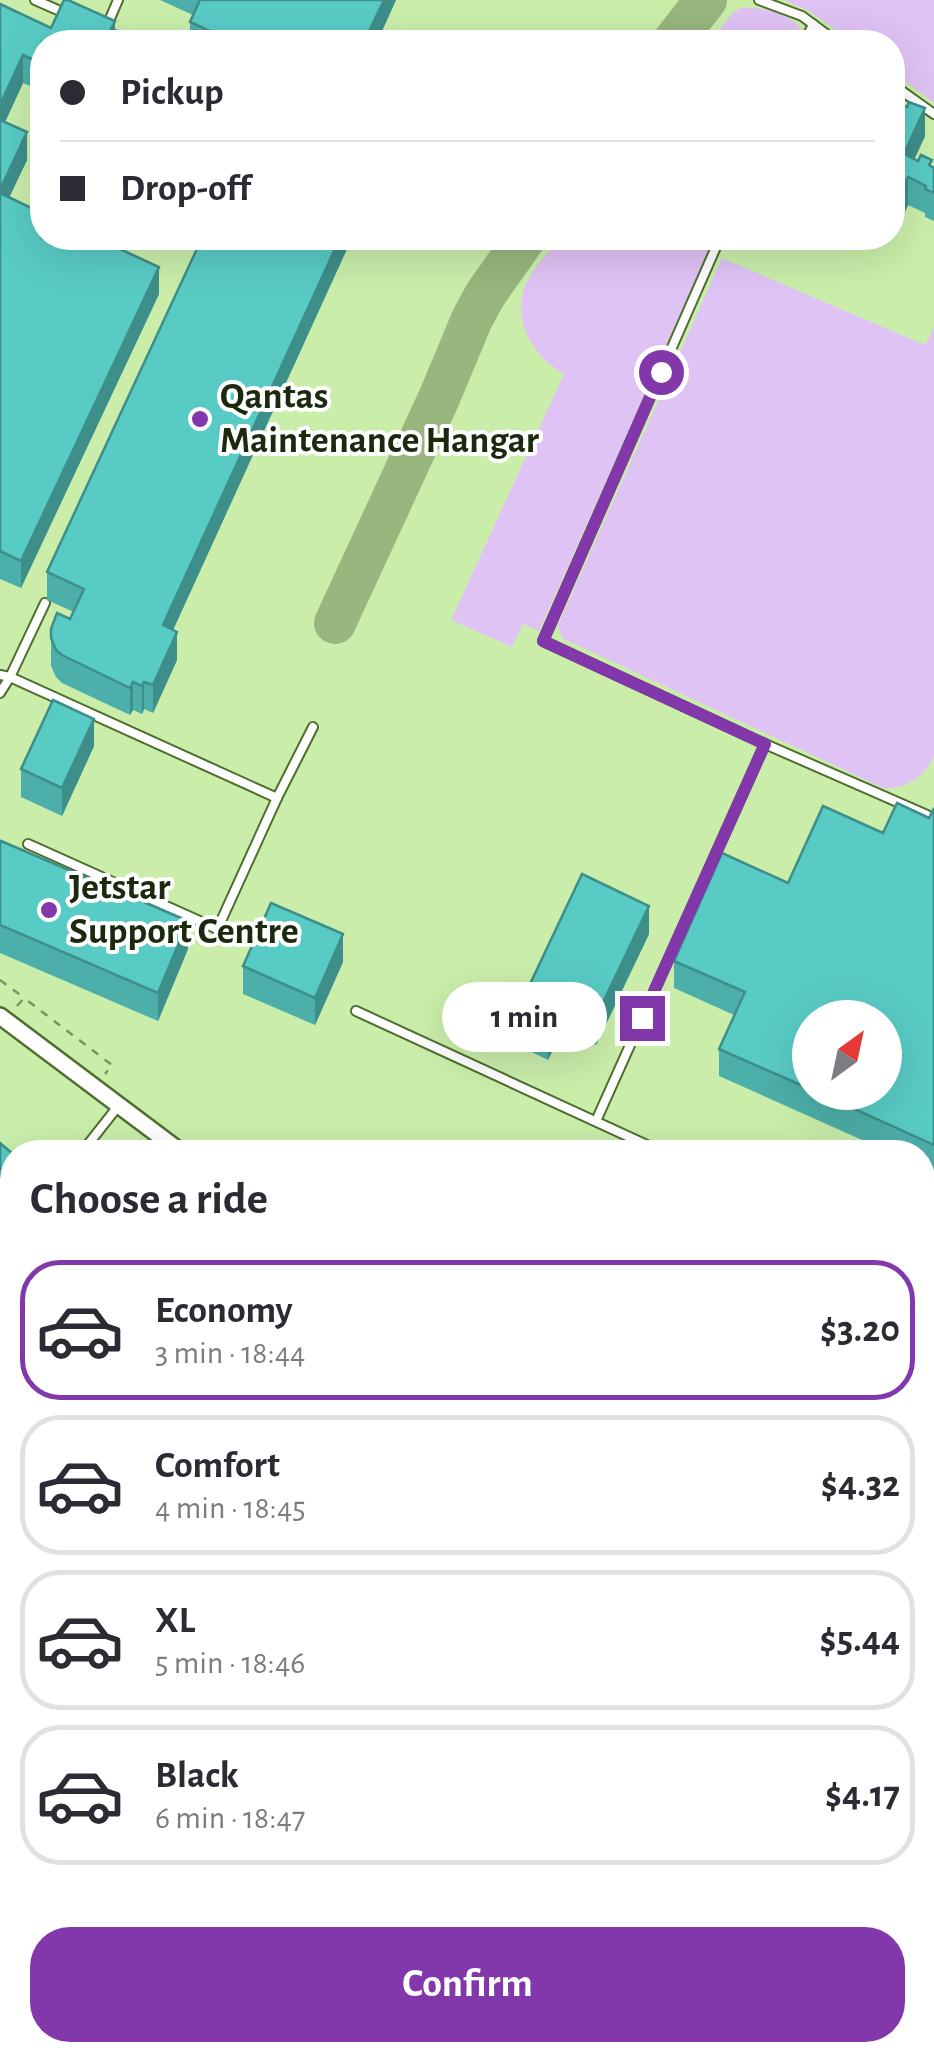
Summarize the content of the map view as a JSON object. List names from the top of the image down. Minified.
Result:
{"places":["Qantas Maintenance Hangar","Jetstar Support Centre"],"north":"top right","page":{"banner":["Pickup","Drop-off"],"bubble":"1 min","heading":"Choose a ride","list":[{"name":"Economy","note":"3 min · 18:44","value":"$3.20"},{"name":"Comfort","note":"4 min · 18:45","value":"$4.32"},{"name":"XL","note":"5 min · 18:46","value":"$5.44"},{"name":"Black","note":"6 min · 18:47","value":"$4.17"}],"buttons":"Confirm"}}
